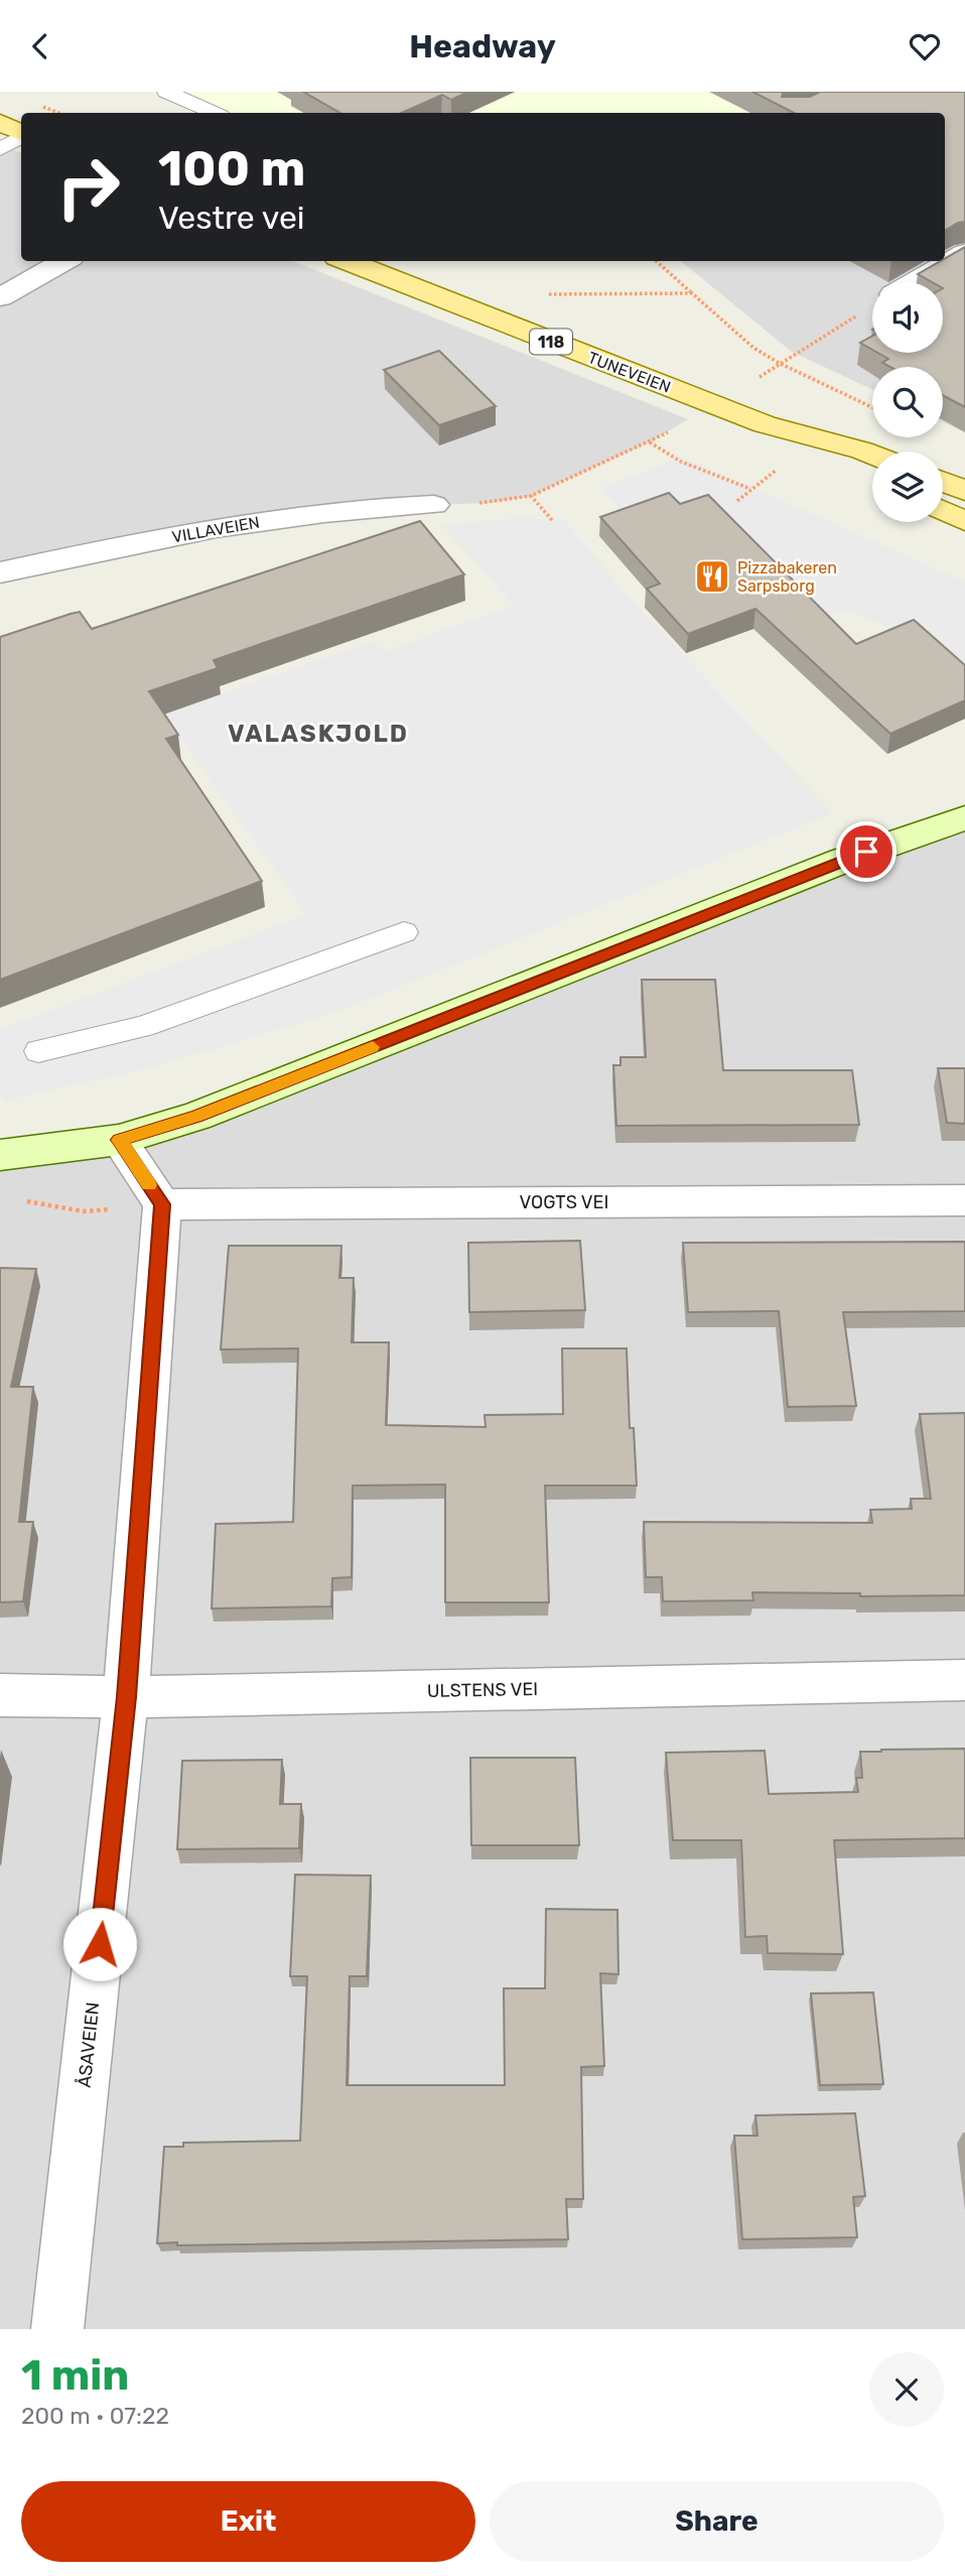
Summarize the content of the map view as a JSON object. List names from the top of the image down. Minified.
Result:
{"streets":{"main road":["118","TUNEVEIEN"],"street":["VILLAVEIEN","VOGTS VEI","ULSTENS VEI","ÅSAVEIEN"]},"crossings":[["VOGTS VEI","ÅSAVEIEN"],["ULSTENS VEI","ÅSAVEIEN"]],"districts":["VALASKJOLD"],"places":{"restaurant":["Pizzabakeren Sarpsborg"]},"page":{"header":"Headway","turn":["100 m","Vestre vei"],"heading":["1 min","200 m · 07:22"],"buttons":["Exit","Share"]}}
